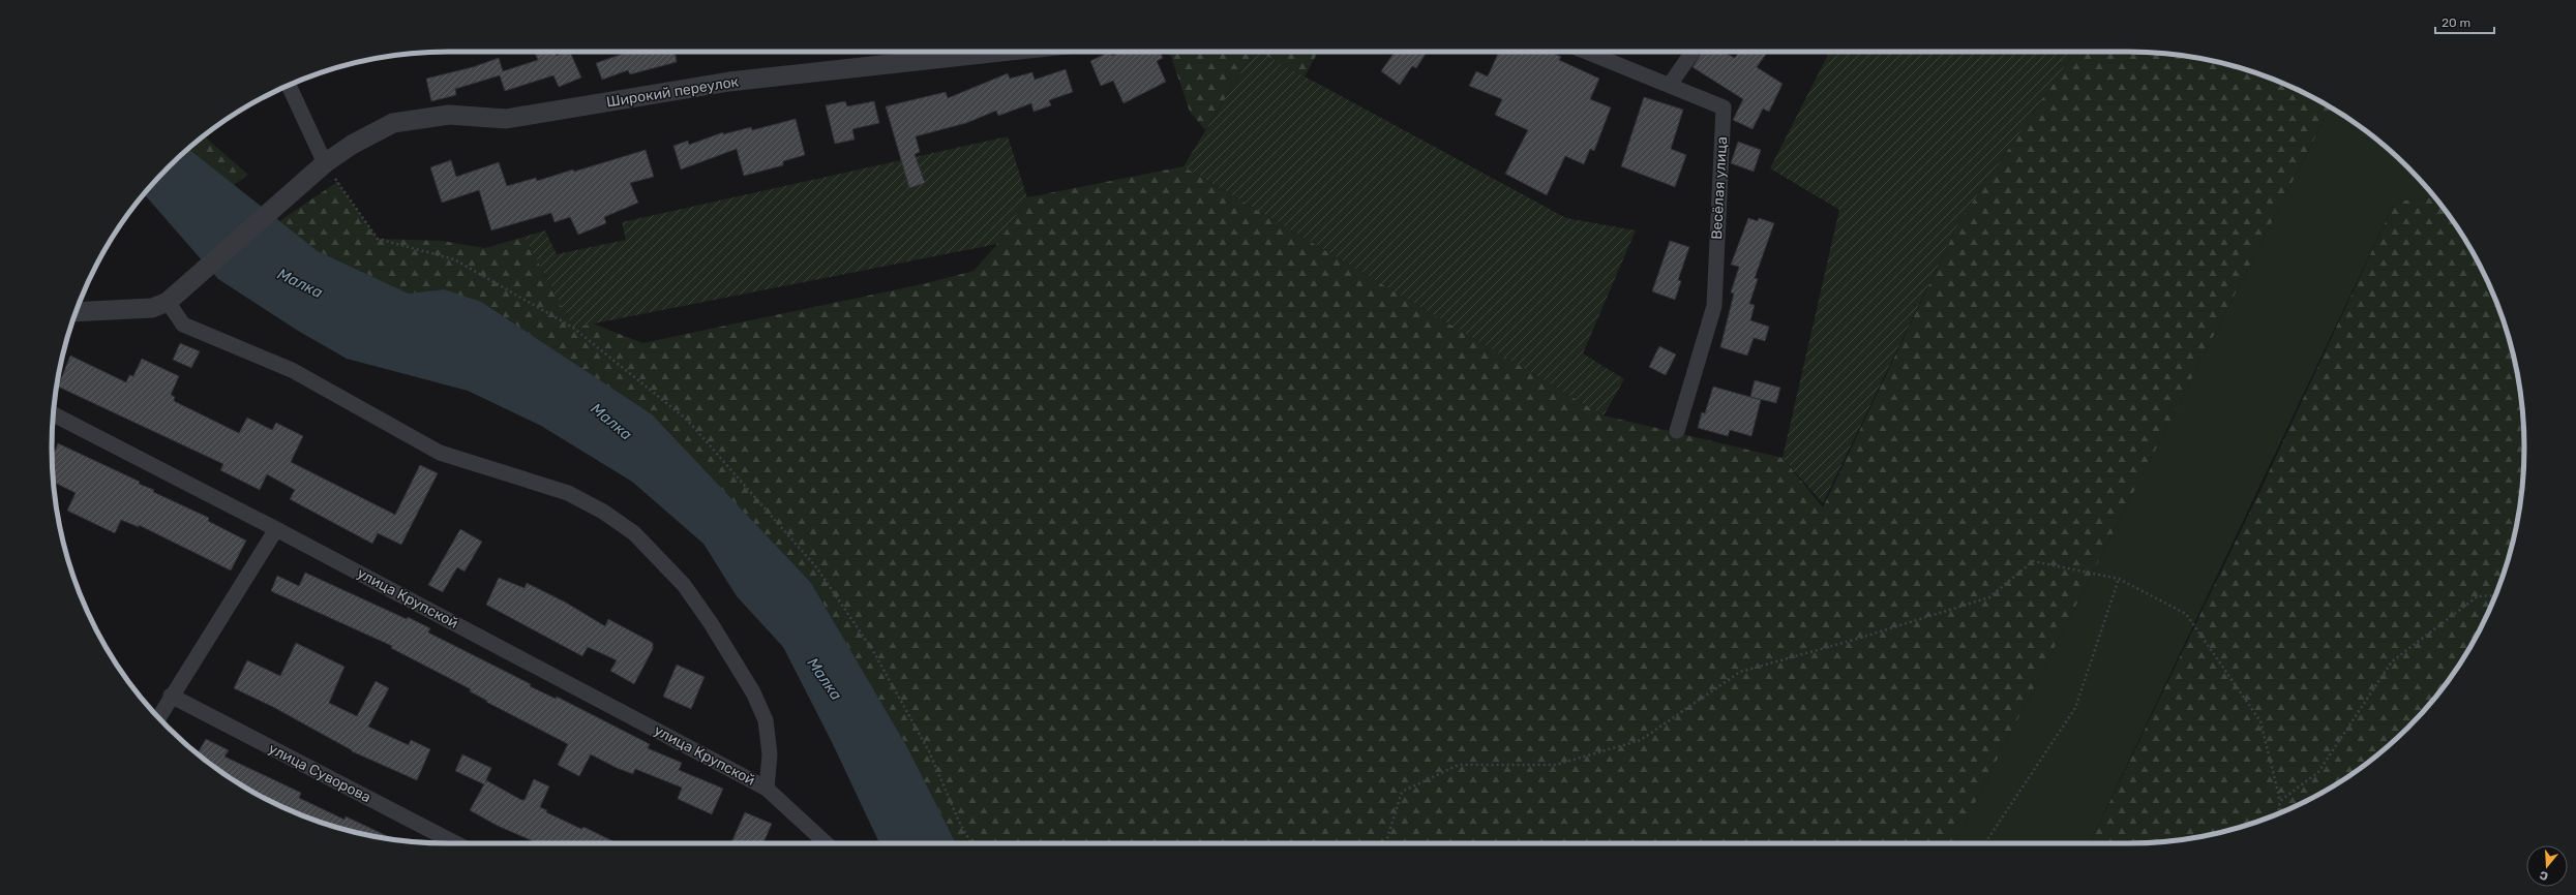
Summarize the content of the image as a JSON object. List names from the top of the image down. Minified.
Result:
{"streets":{"street":["Широкий переулок","Весёлая улица","улица Крупской","улица Суворова"]},"water":["Малка"],"scale_bar":"20 m","north":"bottom"}
